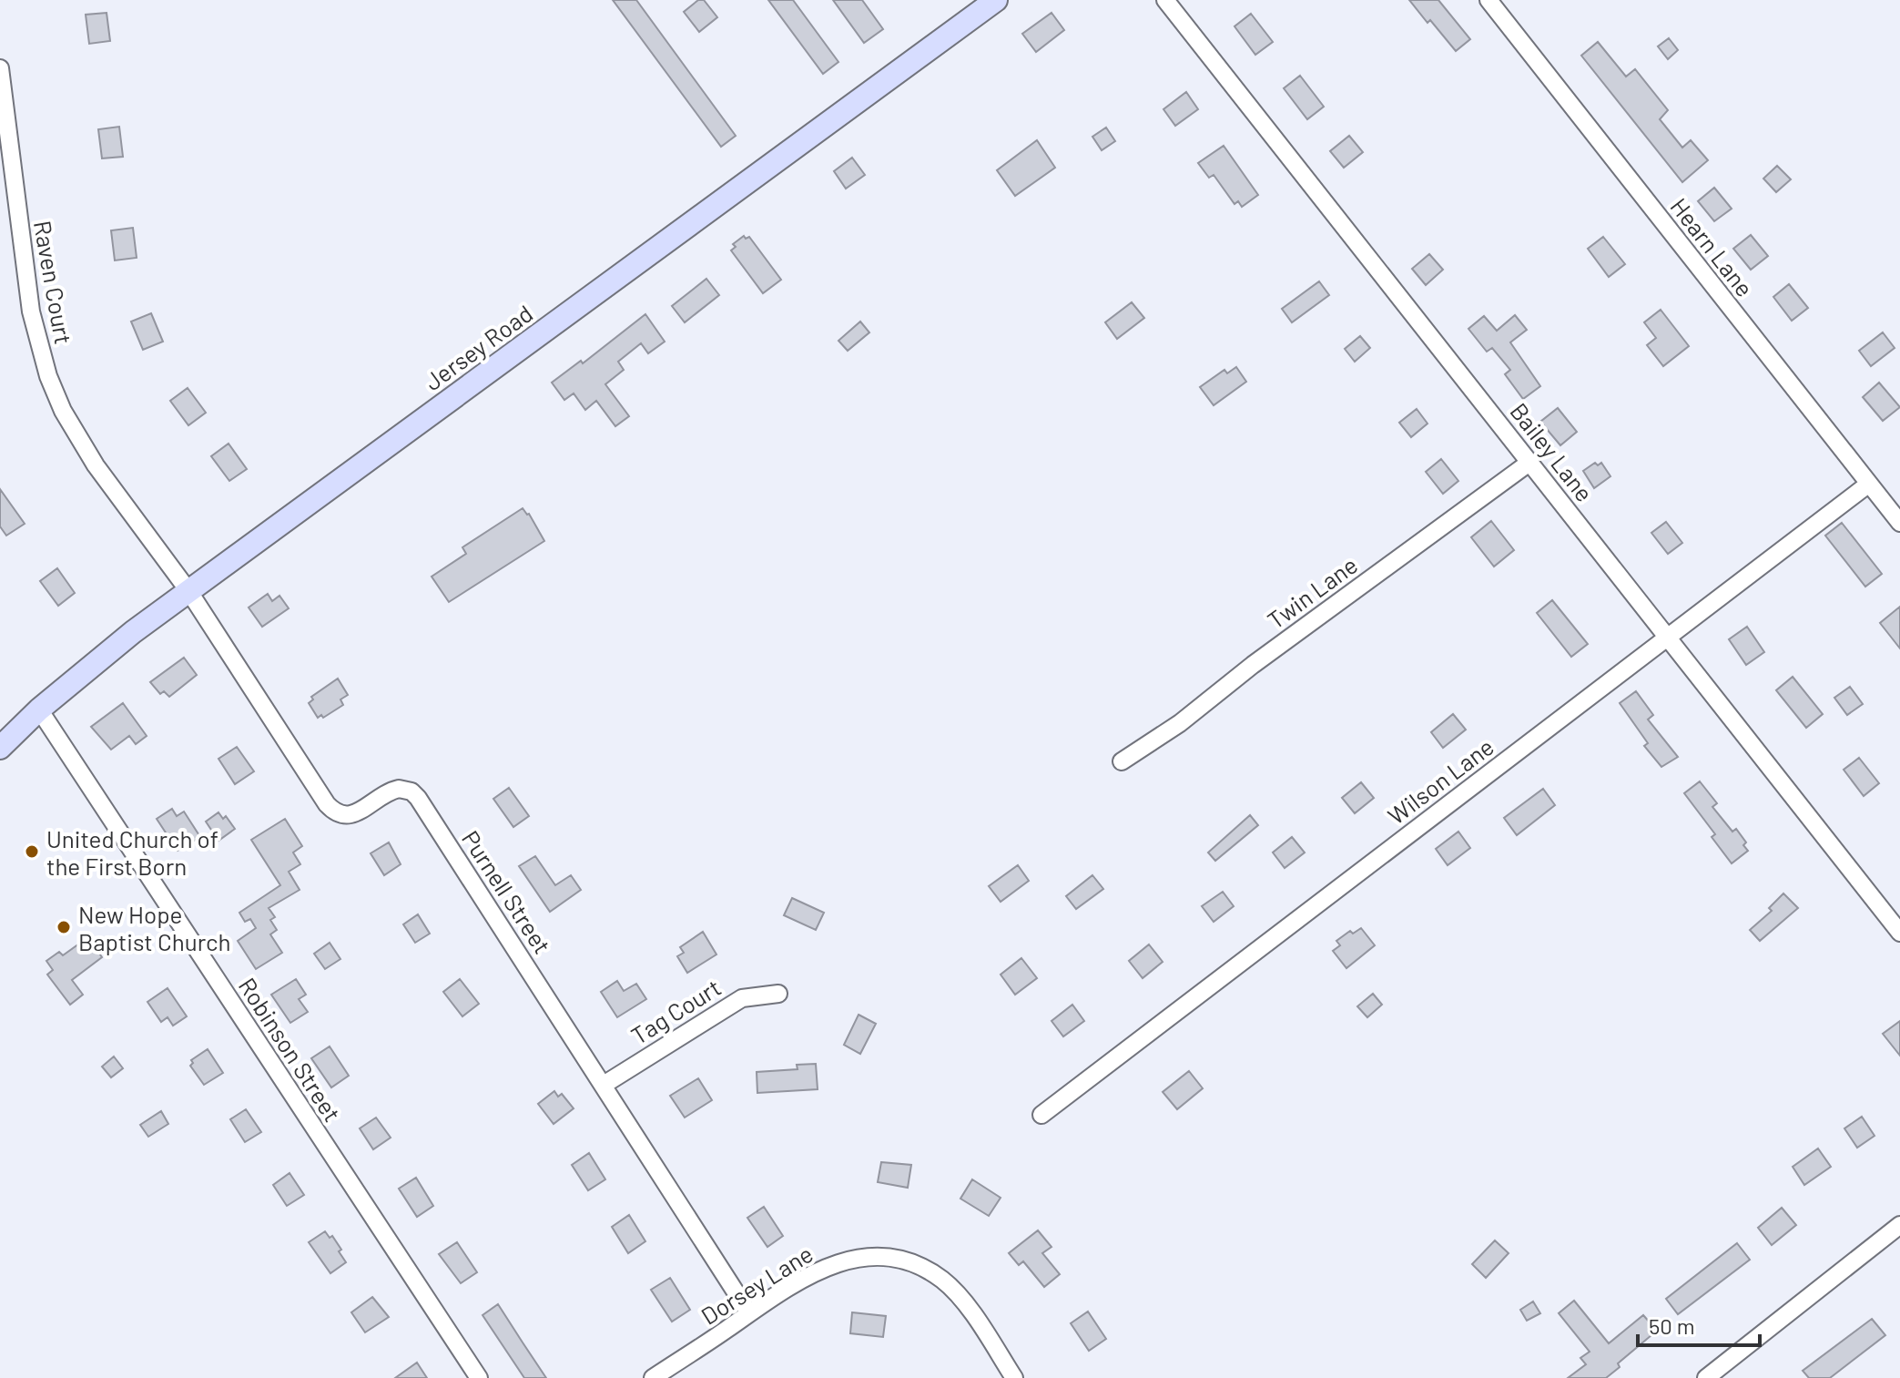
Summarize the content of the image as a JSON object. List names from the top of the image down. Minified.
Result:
{"streets":{"street":["Hearn Lane","Raven Court","Jersey Road","Bailey Lane","Twin Lane","Wilson Lane","Purnell Street","Tag Court","Robinson Street","Dorsey Lane"]},"crossings":[["Hearn Lane","Wilson Lane"],["Raven Court","Jersey Road"],["Raven Court","Purnell Street"],["Jersey Road","Purnell Street"],["Jersey Road","Robinson Street"],["Bailey Lane","Twin Lane"],["Bailey Lane","Wilson Lane"],["Purnell Street","Tag Court"],["Purnell Street","Dorsey Lane"]],"places":["United Church of the First Born","New Hope Baptist Church"],"scale_bar":"50 m"}
